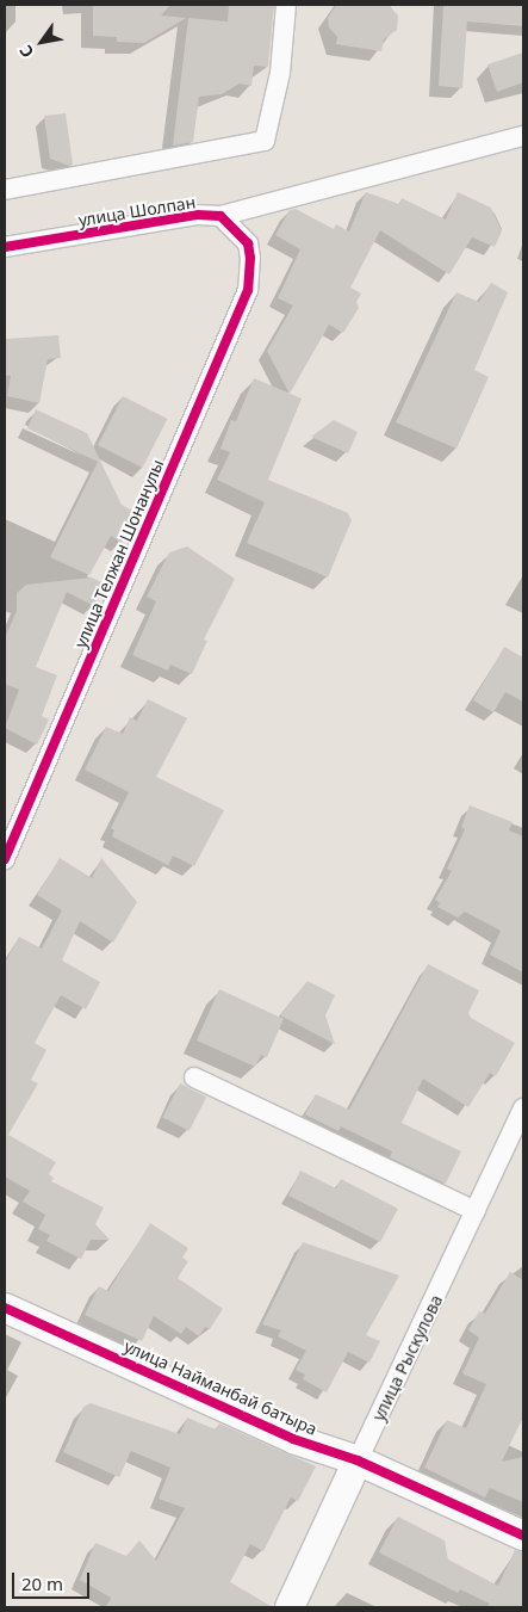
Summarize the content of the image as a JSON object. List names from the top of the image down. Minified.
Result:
{"streets":{"street":["улица Шолпан","улица Телжан Шонанулы","улица Рыскулова","улица Найманбай батыра"]},"crossings":[["улица Шолпан","улица Телжан Шонанулы"],["улица Рыскулова","улица Найманбай батыра"]],"scale_bar":"20 m","north":"bottom left"}
